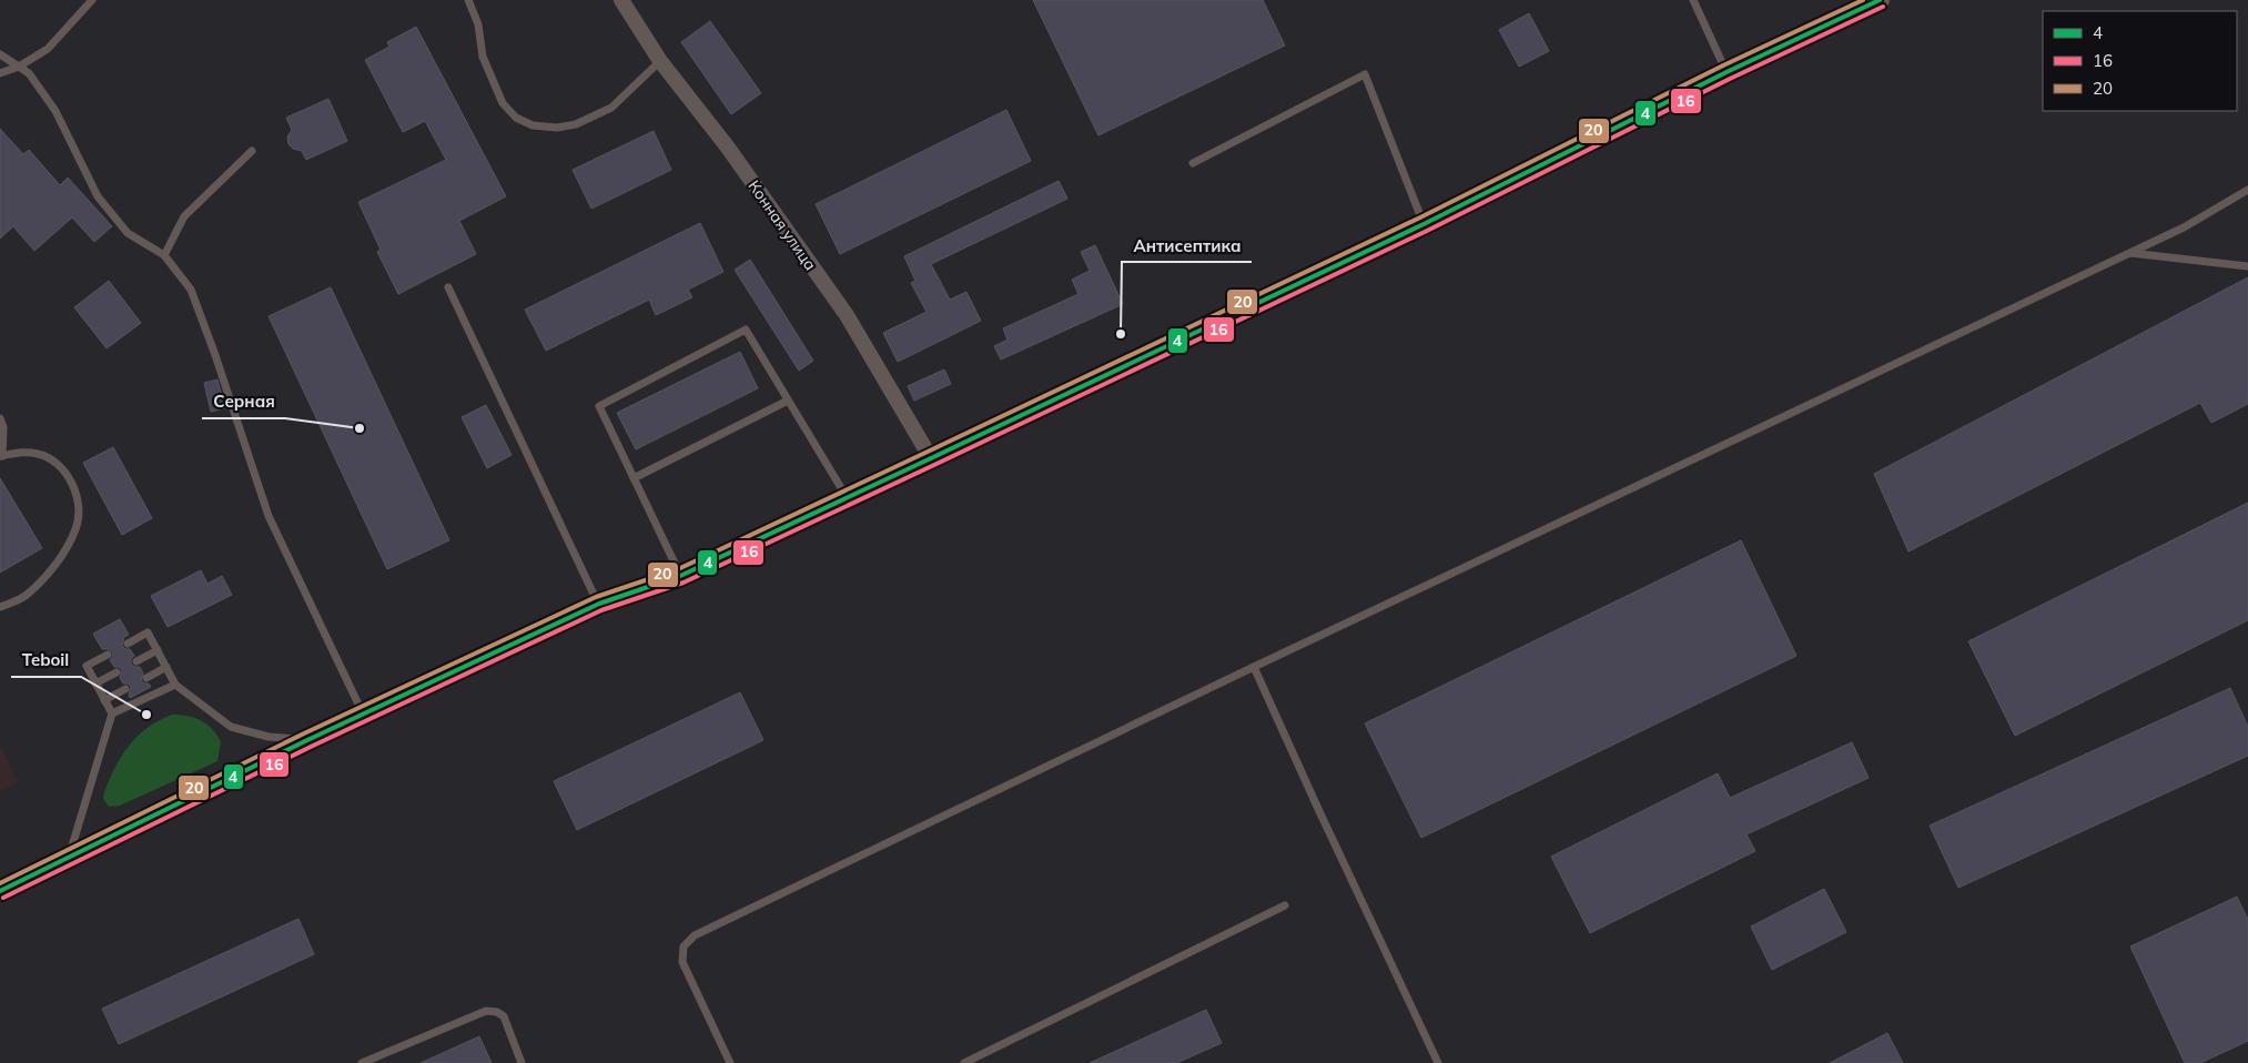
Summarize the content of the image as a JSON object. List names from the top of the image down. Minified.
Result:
{"streets":{"street":["Конная улица"]},"places":["Антисептика","Серная","Teboil"],"lines":["transit line 4","transit line 20","transit line 16"],"legend":["4","16","20"]}
